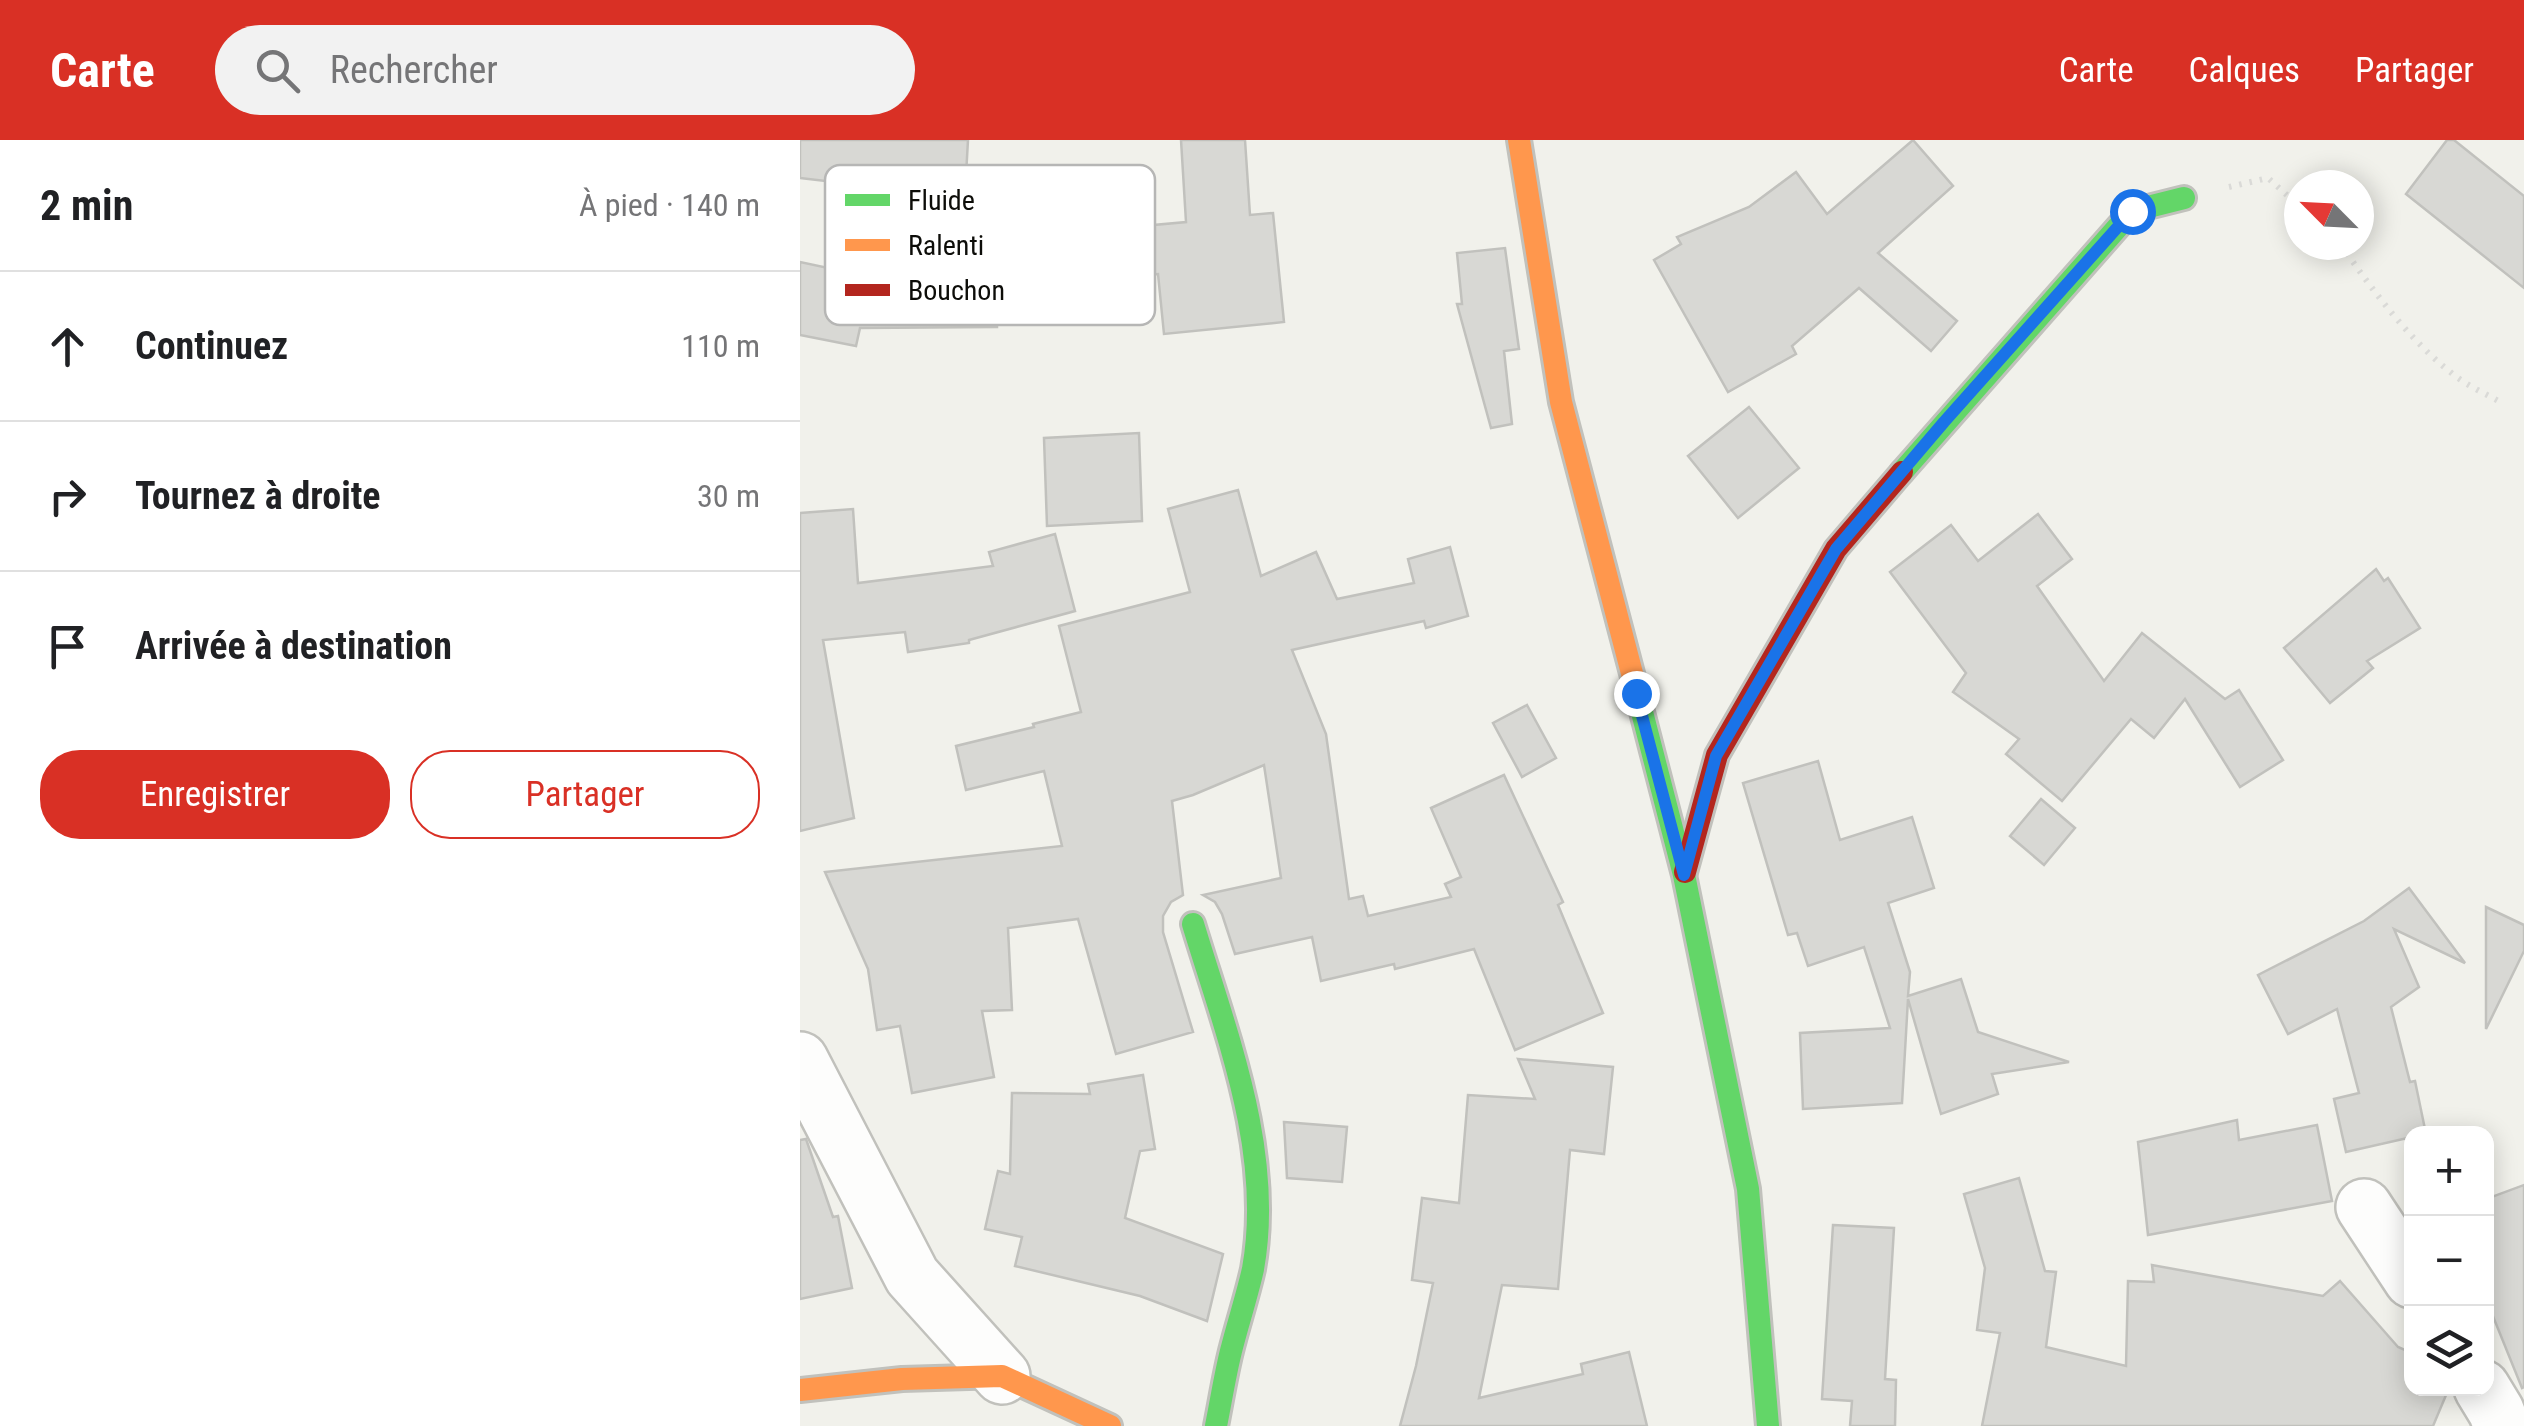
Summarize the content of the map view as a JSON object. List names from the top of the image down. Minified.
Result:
{"legend":["Fluide","Ralenti","Bouchon"],"north":"top left","page":{"header":"Carte","search":"Rechercher","nav":["Carte","Calques","Partager"],"heading":["2 min","À pied · 140 m"],"list":[["Continuez","110 m"],["Tournez à droite","30 m"],"Arrivée à destination"],"buttons":["Enregistrer","Partager"],"map_buttons":["+","−"]}}
